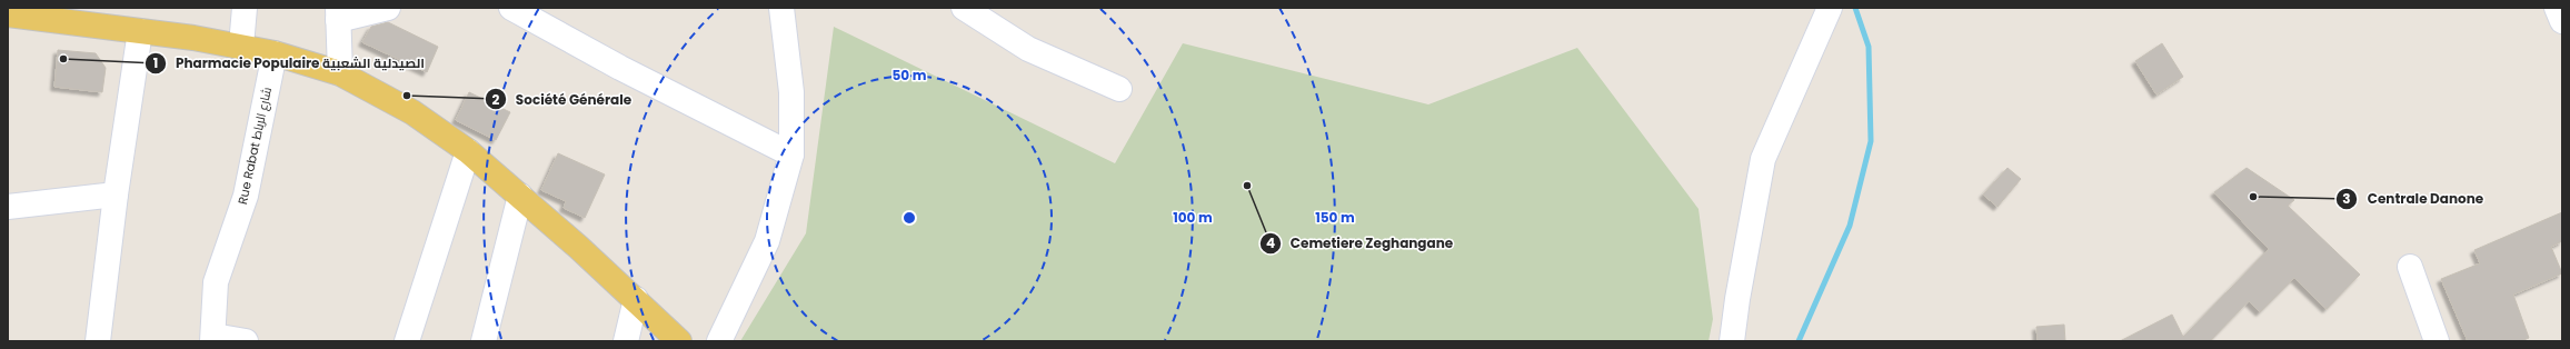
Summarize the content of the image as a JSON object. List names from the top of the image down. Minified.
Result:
{"streets":{"street":["Rue Rabat شارع الرباط"]},"places":["Pharmacie Populaire الصيدلية الشعبية","Société Générale","Cemetiere Zeghangane","Centrale Danone"],"rings":["50 m","100 m","150 m"]}
